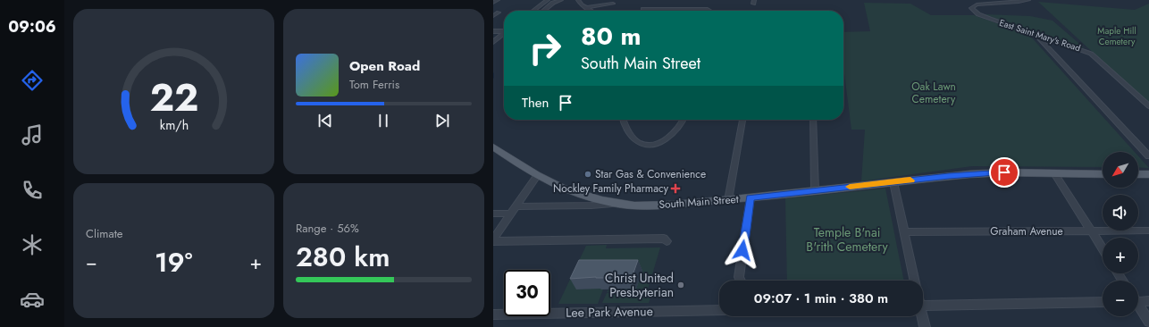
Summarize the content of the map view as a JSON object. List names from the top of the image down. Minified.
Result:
{"streets":{"main road":["South Main Street"],"street":["East Saint Mary's Road","Graham Avenue","Lee Park Avenue"]},"parks":["Maple Hill Cemetery","Oak Lawn Cemetery","Temple B'nai B'rith Cemetery"],"places":{"other":["Star Gas & Convenience","Christ United Presbyterian"],"health":["Nockley Family Pharmacy"]},"north":"bottom left","page":{"tabs":"09:06","turn":["80 m","South Main Street"],"song":["Open Road","Tom Ferris"],"then":"Then","map_buttons":["+","−"],"tile":["Climate",["Range · 56%","280 km"]],"heat":["−","19°","+"],"limit":"30","trip":"09:07 · 1 min · 380 m","gauge":["22","km/h"]}}
